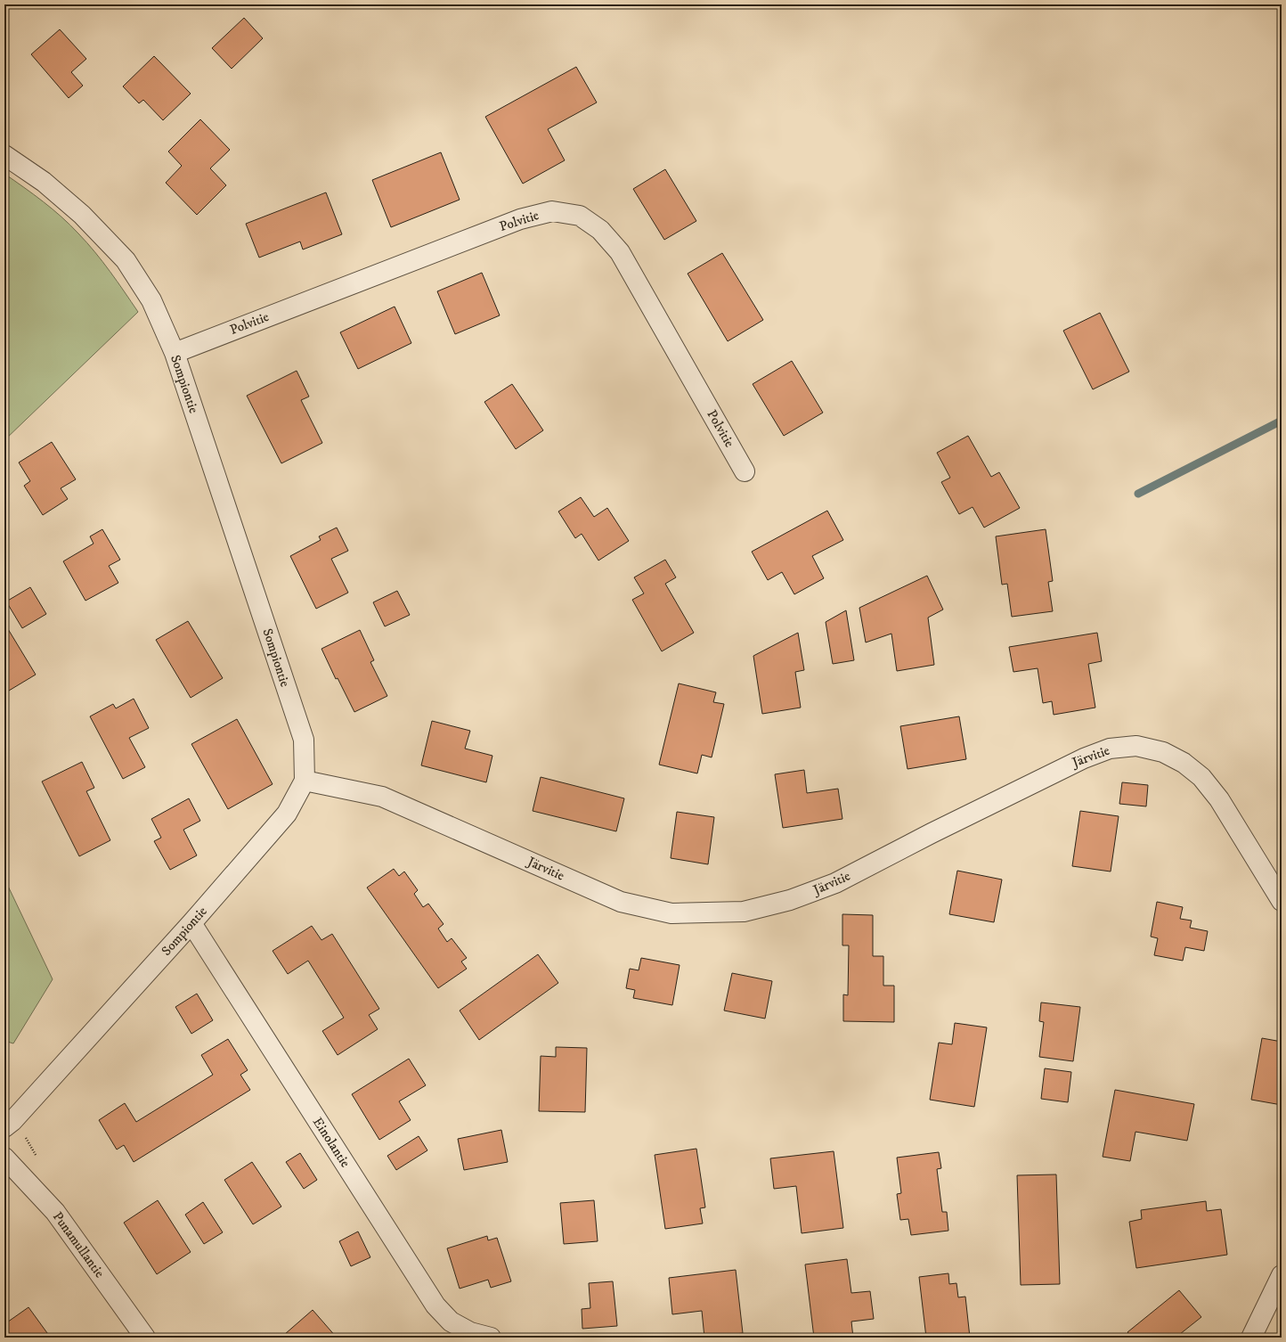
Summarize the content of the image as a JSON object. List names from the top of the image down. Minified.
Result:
{"streets":{"street":["Polvitie","Sompiontie","Järvitie","Einolantie","Punamullantie"]},"crossings":[["Polvitie","Sompiontie"],["Sompiontie","Järvitie"],["Sompiontie","Einolantie"]]}
